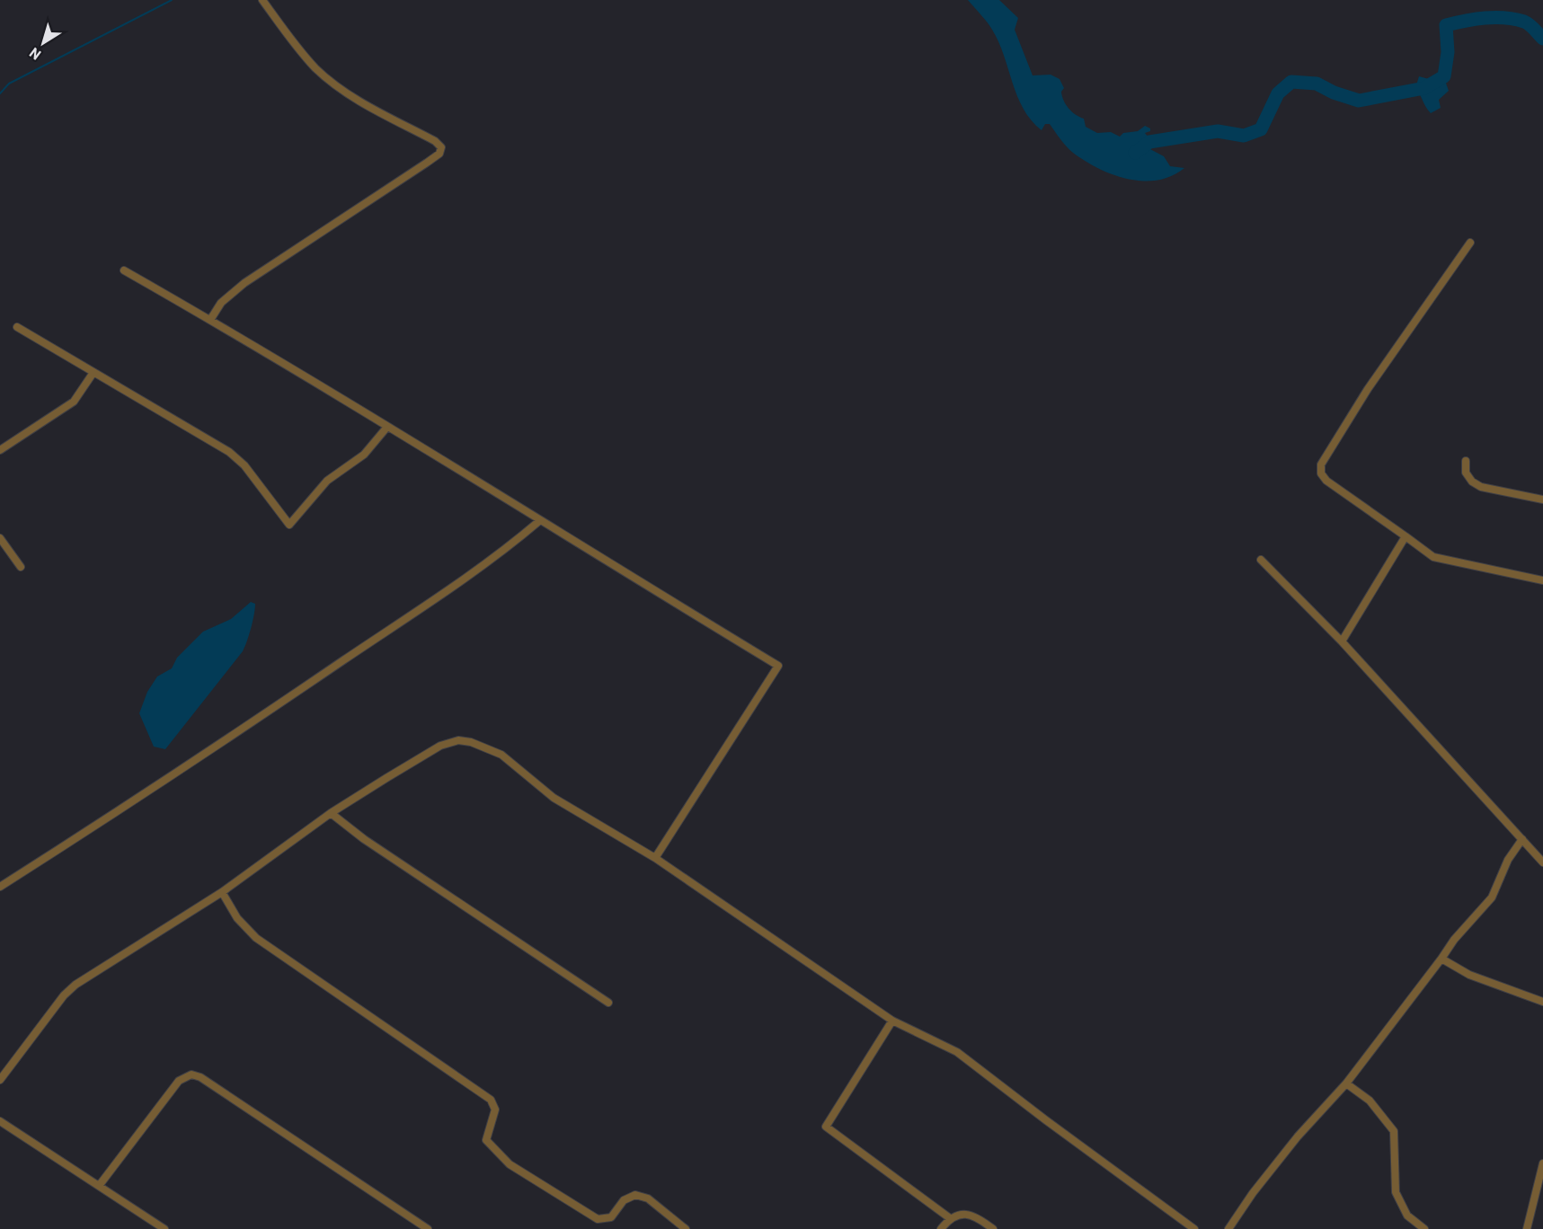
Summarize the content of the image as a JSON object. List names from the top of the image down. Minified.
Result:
{"north":"bottom left"}
